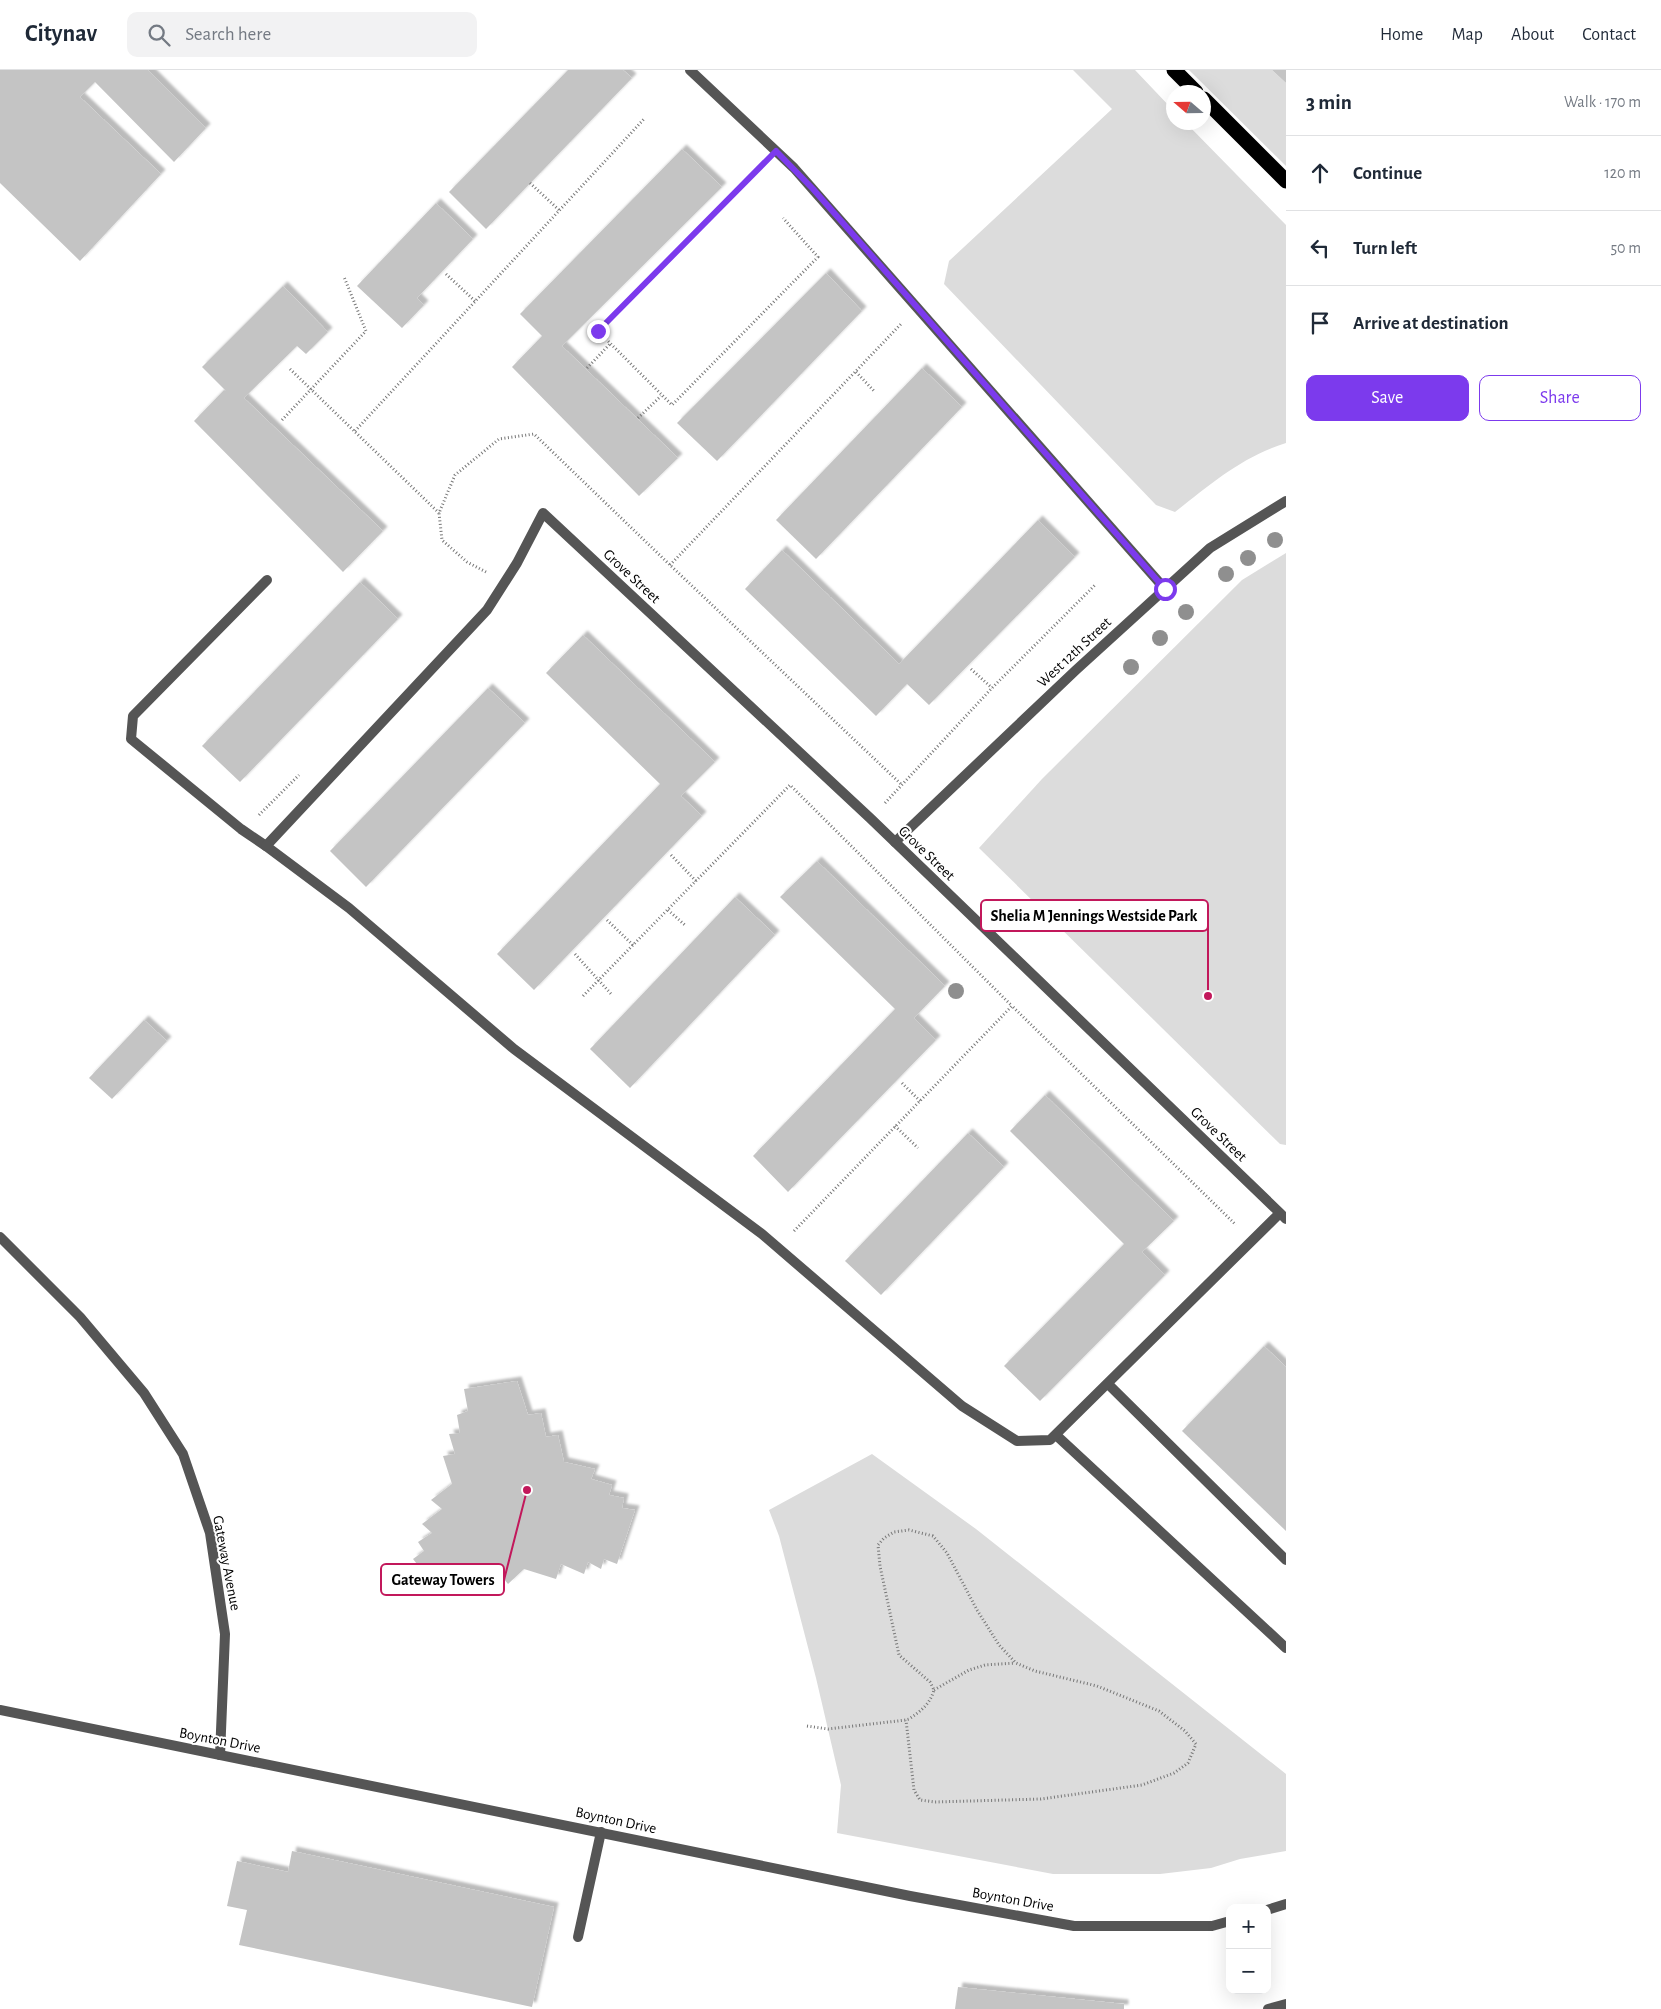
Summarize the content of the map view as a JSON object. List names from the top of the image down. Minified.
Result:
{"streets":{"street":["Grove Street","West 12th Street","Gateway Avenue","Boynton Drive"]},"crossings":[["Grove Street","West 12th Street"],["Gateway Avenue","Boynton Drive"]],"places":["Shelia M Jennings Westside Park","Gateway Towers"],"north":"left","page":{"header":"Citynav","search":"Search here","nav":["Home","Map","About","Contact"],"heading":["3 min","Walk · 170 m"],"list":[["Continue","120 m"],["Turn left","50 m"],"Arrive at destination"],"buttons":["Save","Share"],"map_buttons":["+","−"]}}
